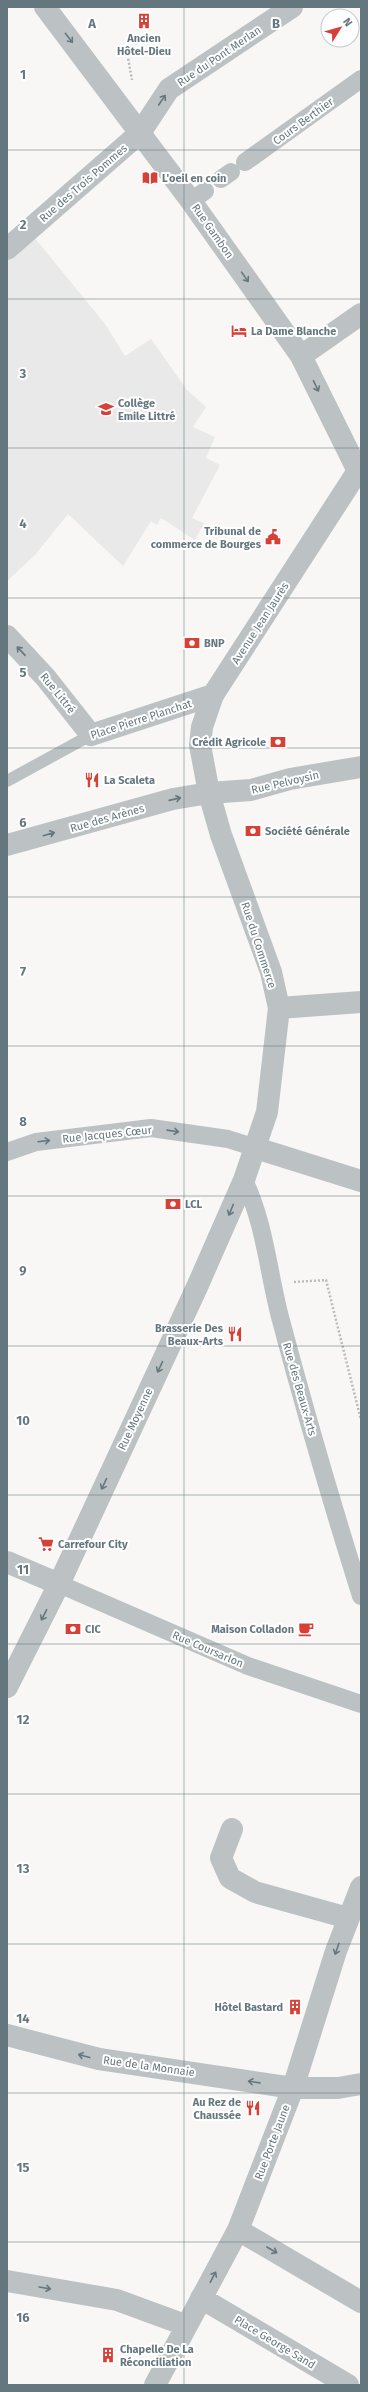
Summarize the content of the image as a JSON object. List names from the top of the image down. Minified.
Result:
{"streets":{"street":["Rue du Pont Merlan","Cours Berthier","Rue des Trois Pommes","Rue Gambon","Avenue Jean Jaurès","Rue Littré","Place Pierre Planchat","Rue Pelvoysin","Rue des Arènes","Rue du Commerce","Rue Jacques Cœur","Rue des Beaux-Arts","Rue Moyenne","Rue Coursarlon","Rue de la Monnaie","Rue Porte Jaune","Place George Sand"]},"crossings":[["Rue du Pont Merlan","Rue des Trois Pommes"],["Rue du Pont Merlan","Rue Gambon"],["Rue des Trois Pommes","Rue Gambon"],["Rue Gambon","Avenue Jean Jaurès"],["Avenue Jean Jaurès","Place Pierre Planchat"],["Avenue Jean Jaurès","Rue Pelvoysin"],["Avenue Jean Jaurès","Rue des Arènes"],["Avenue Jean Jaurès","Rue du Commerce"],["Rue Littré","Place Pierre Planchat"],["Rue Pelvoysin","Rue des Arènes"],["Rue Pelvoysin","Rue du Commerce"],["Rue des Arènes","Rue du Commerce"],["Rue du Commerce","Rue Jacques Cœur"],["Rue du Commerce","Rue Moyenne"],["Rue Jacques Cœur","Rue Moyenne"],["Rue des Beaux-Arts","Rue Moyenne"],["Rue Moyenne","Rue Coursarlon"],["Rue de la Monnaie","Rue Porte Jaune"],["Rue Porte Jaune","Place George Sand"]],"one_way":["Rue du Pont Merlan","Rue Gambon","Rue Littré","Rue des Arènes","Rue Jacques Cœur","Rue Moyenne","Rue de la Monnaie"],"places":{"building":["Ancien Hôtel-Dieu","Hôtel Bastard","Chapelle De La Réconciliation"],"library":["L'oeil en coin"],"hotel":["La Dame Blanche"],"school or university":["Collège Emile Littré"],"public building":["Tribunal de commerce de Bourges"],"bank":["BNP","Crédit Agricole","Société Générale","LCL","CIC"],"restaurant":["La Scaleta","Brasserie Des Beaux-Arts","Au Rez de Chaussée"],"supermarket":["Carrefour City"],"cafe":["Maison Colladon"]},"north":"top right","grid":{"columns":["A","B"],"rows":["1","2","3","4","5","6","7","8","9","10","11","12","13","14","15","16"]}}
